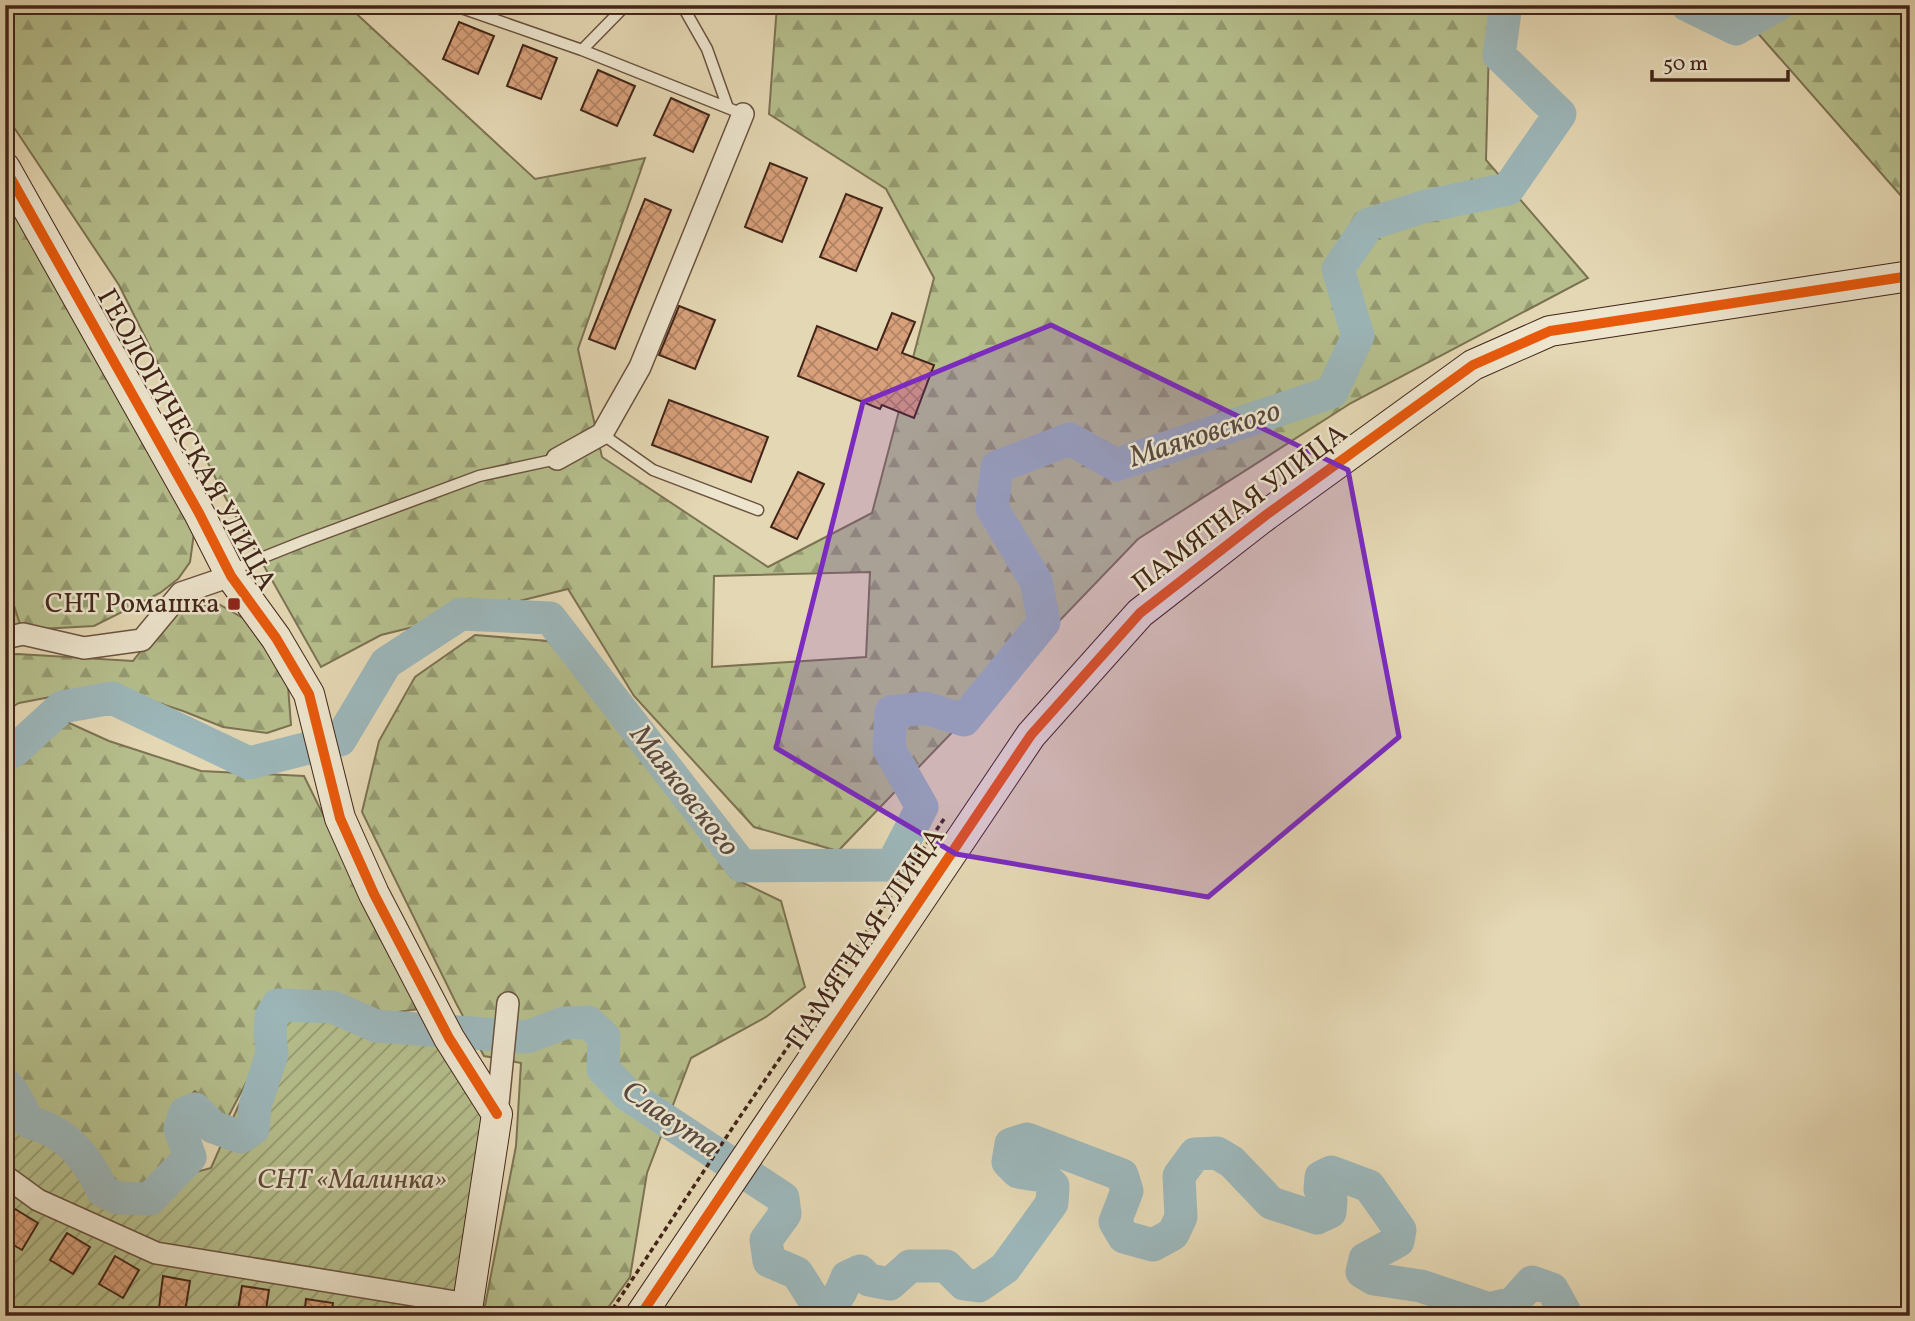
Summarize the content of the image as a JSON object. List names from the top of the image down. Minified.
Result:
{"streets":{"street":["ГЕОЛОГИЧЕСКАЯ УЛИЦА","ПАМЯТНАЯ УЛИЦА"]},"water":["Маяковского","Славута"],"parks":["СНТ «Малинка»"],"places":{"transit":["СНТ Ромашка"]},"scale_bar":"50 m"}
